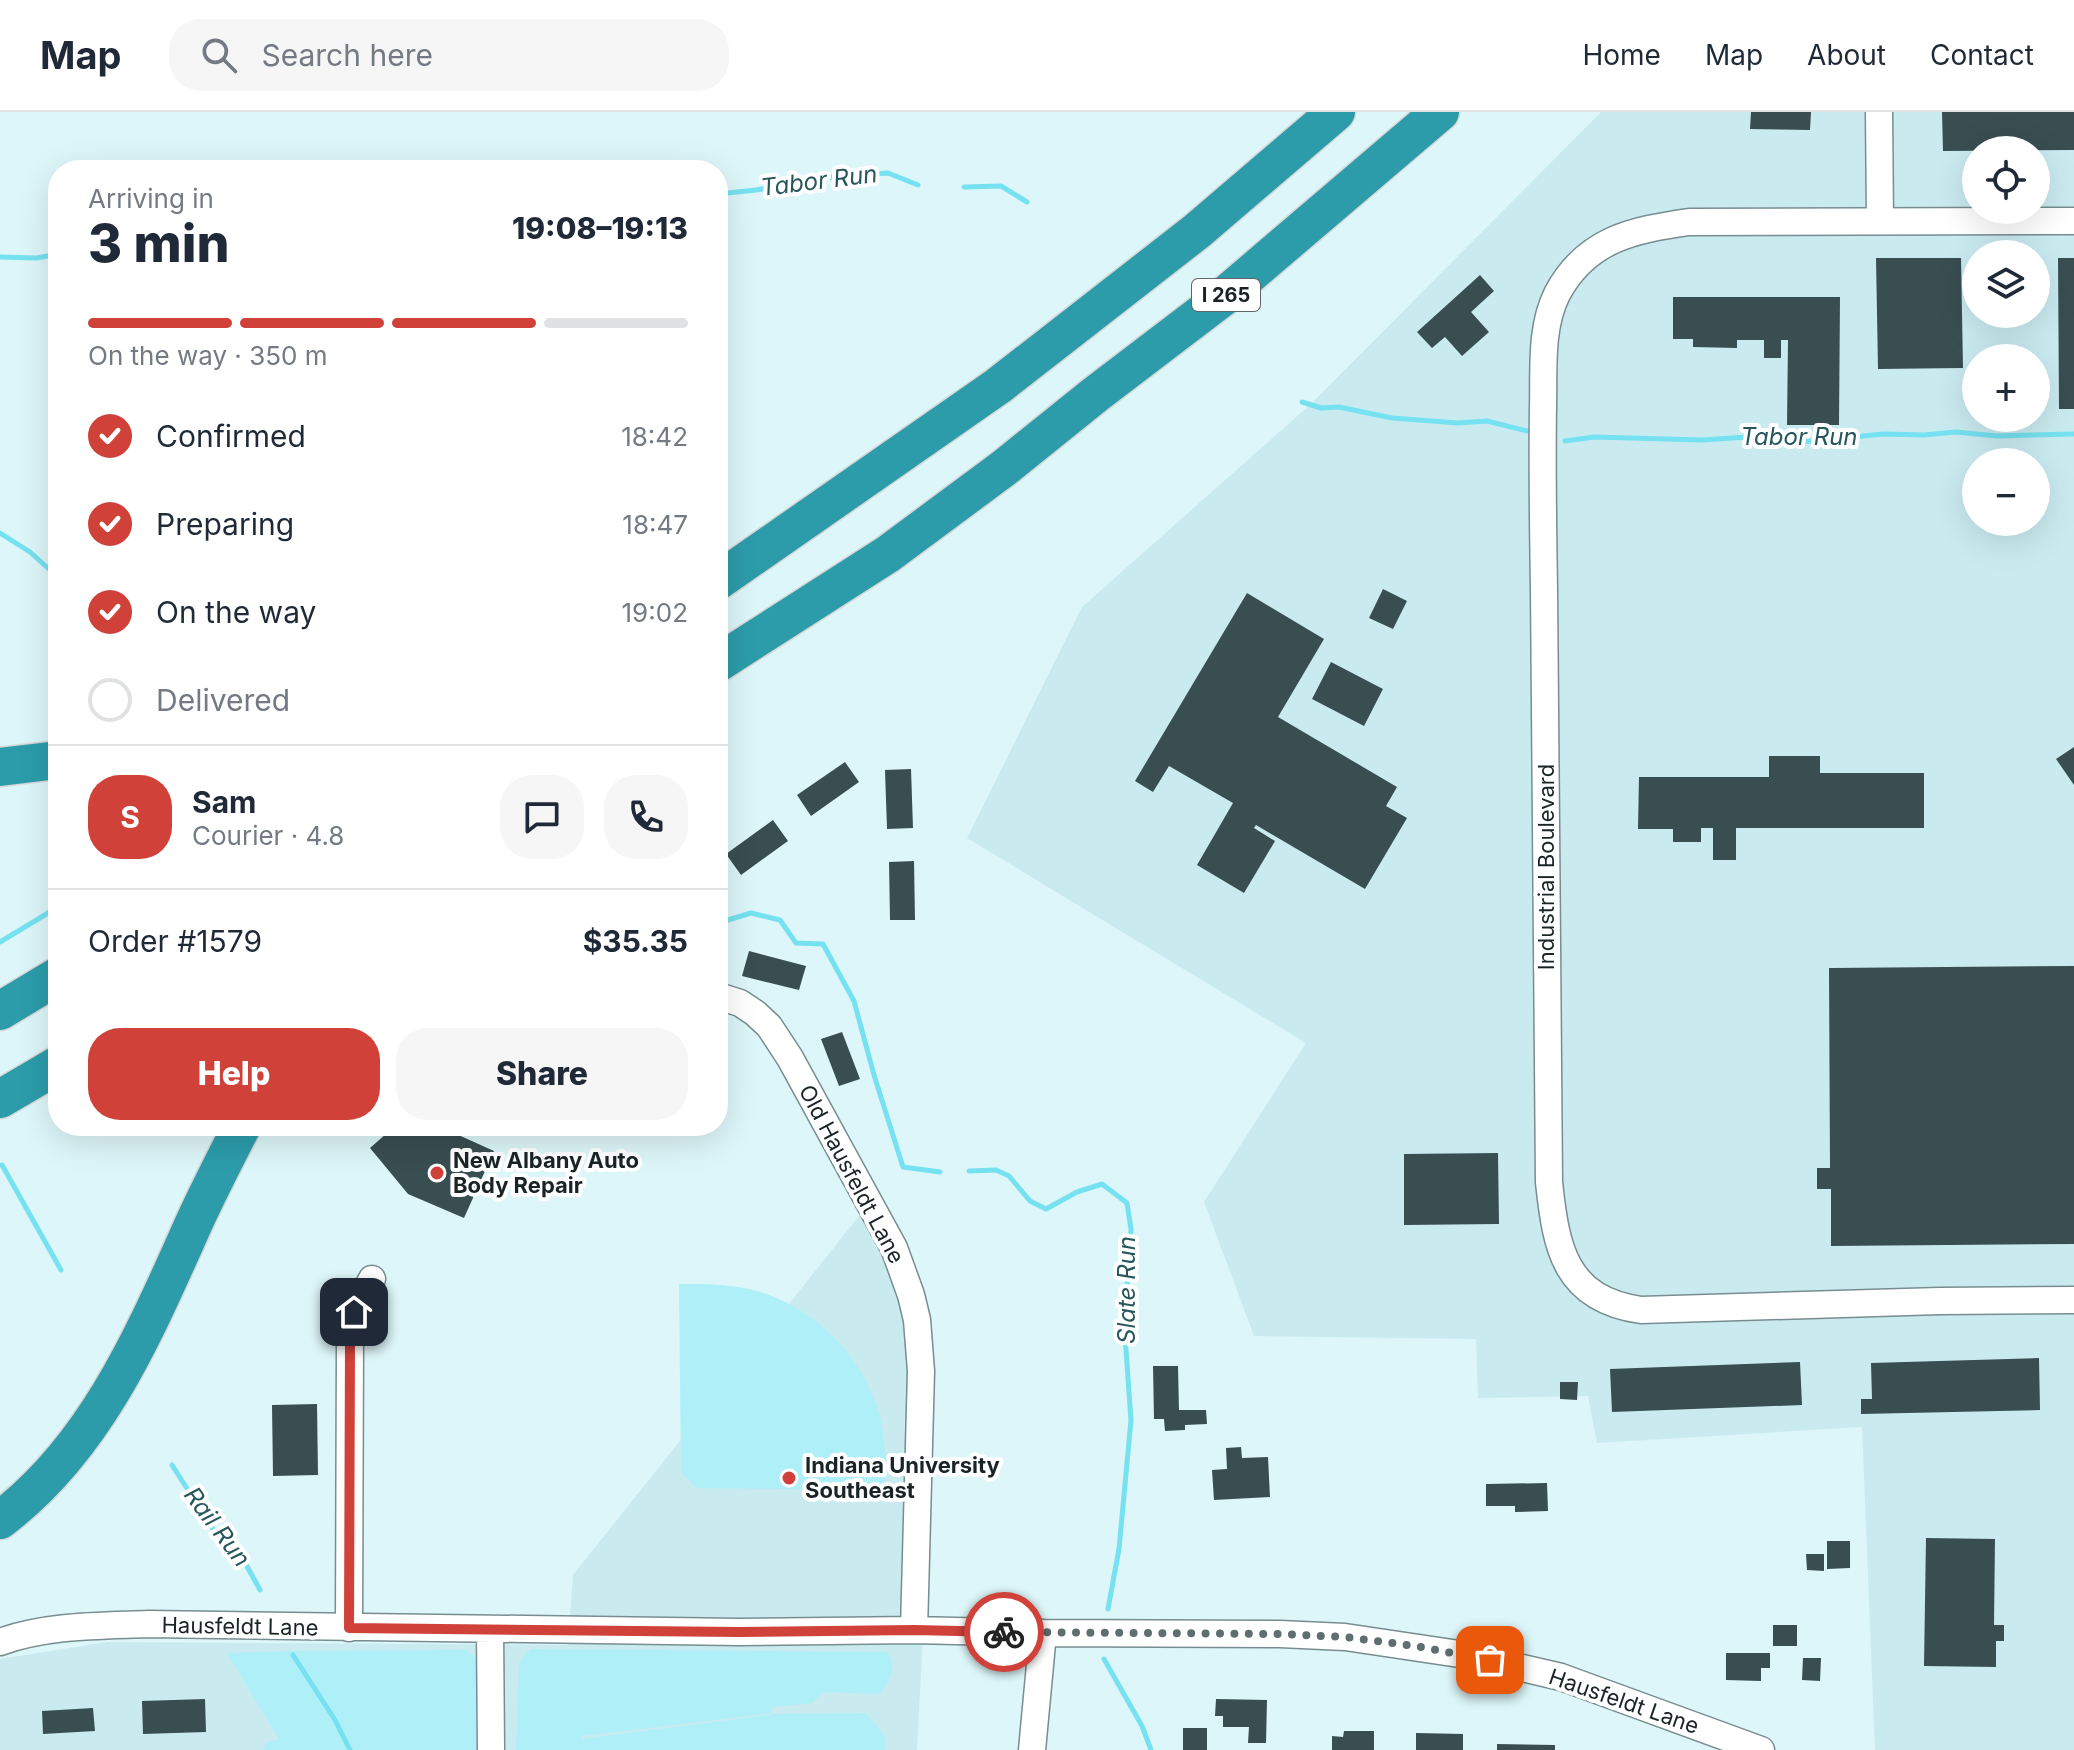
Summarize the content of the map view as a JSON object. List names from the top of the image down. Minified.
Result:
{"streets":{"highway":["I 265"],"street":["Industrial Boulevard","Old Hausfeldt Lane","Hausfeldt Lane"]},"crossings":[["Old Hausfeldt Lane","Hausfeldt Lane"]],"water":["Tabor Run","Slate Run","Rail Run"],"places":["New Albany Auto Body Repair","Indiana University Southeast"],"page":{"header":"Map","search":"Search here","nav":["Home","Map","About","Contact"],"map_buttons":["+","−"],"heading":["3 min","Arriving in","19:08–19:13"],"panel":["Sam","Courier · 4.8","Order #1579","$35.35"],"bar":"On the way · 350 m","list":[["Confirmed","18:42"],["Preparing","18:47"],["On the way","19:02"],"Delivered"],"round":"S","buttons":["Help","Share"]}}
